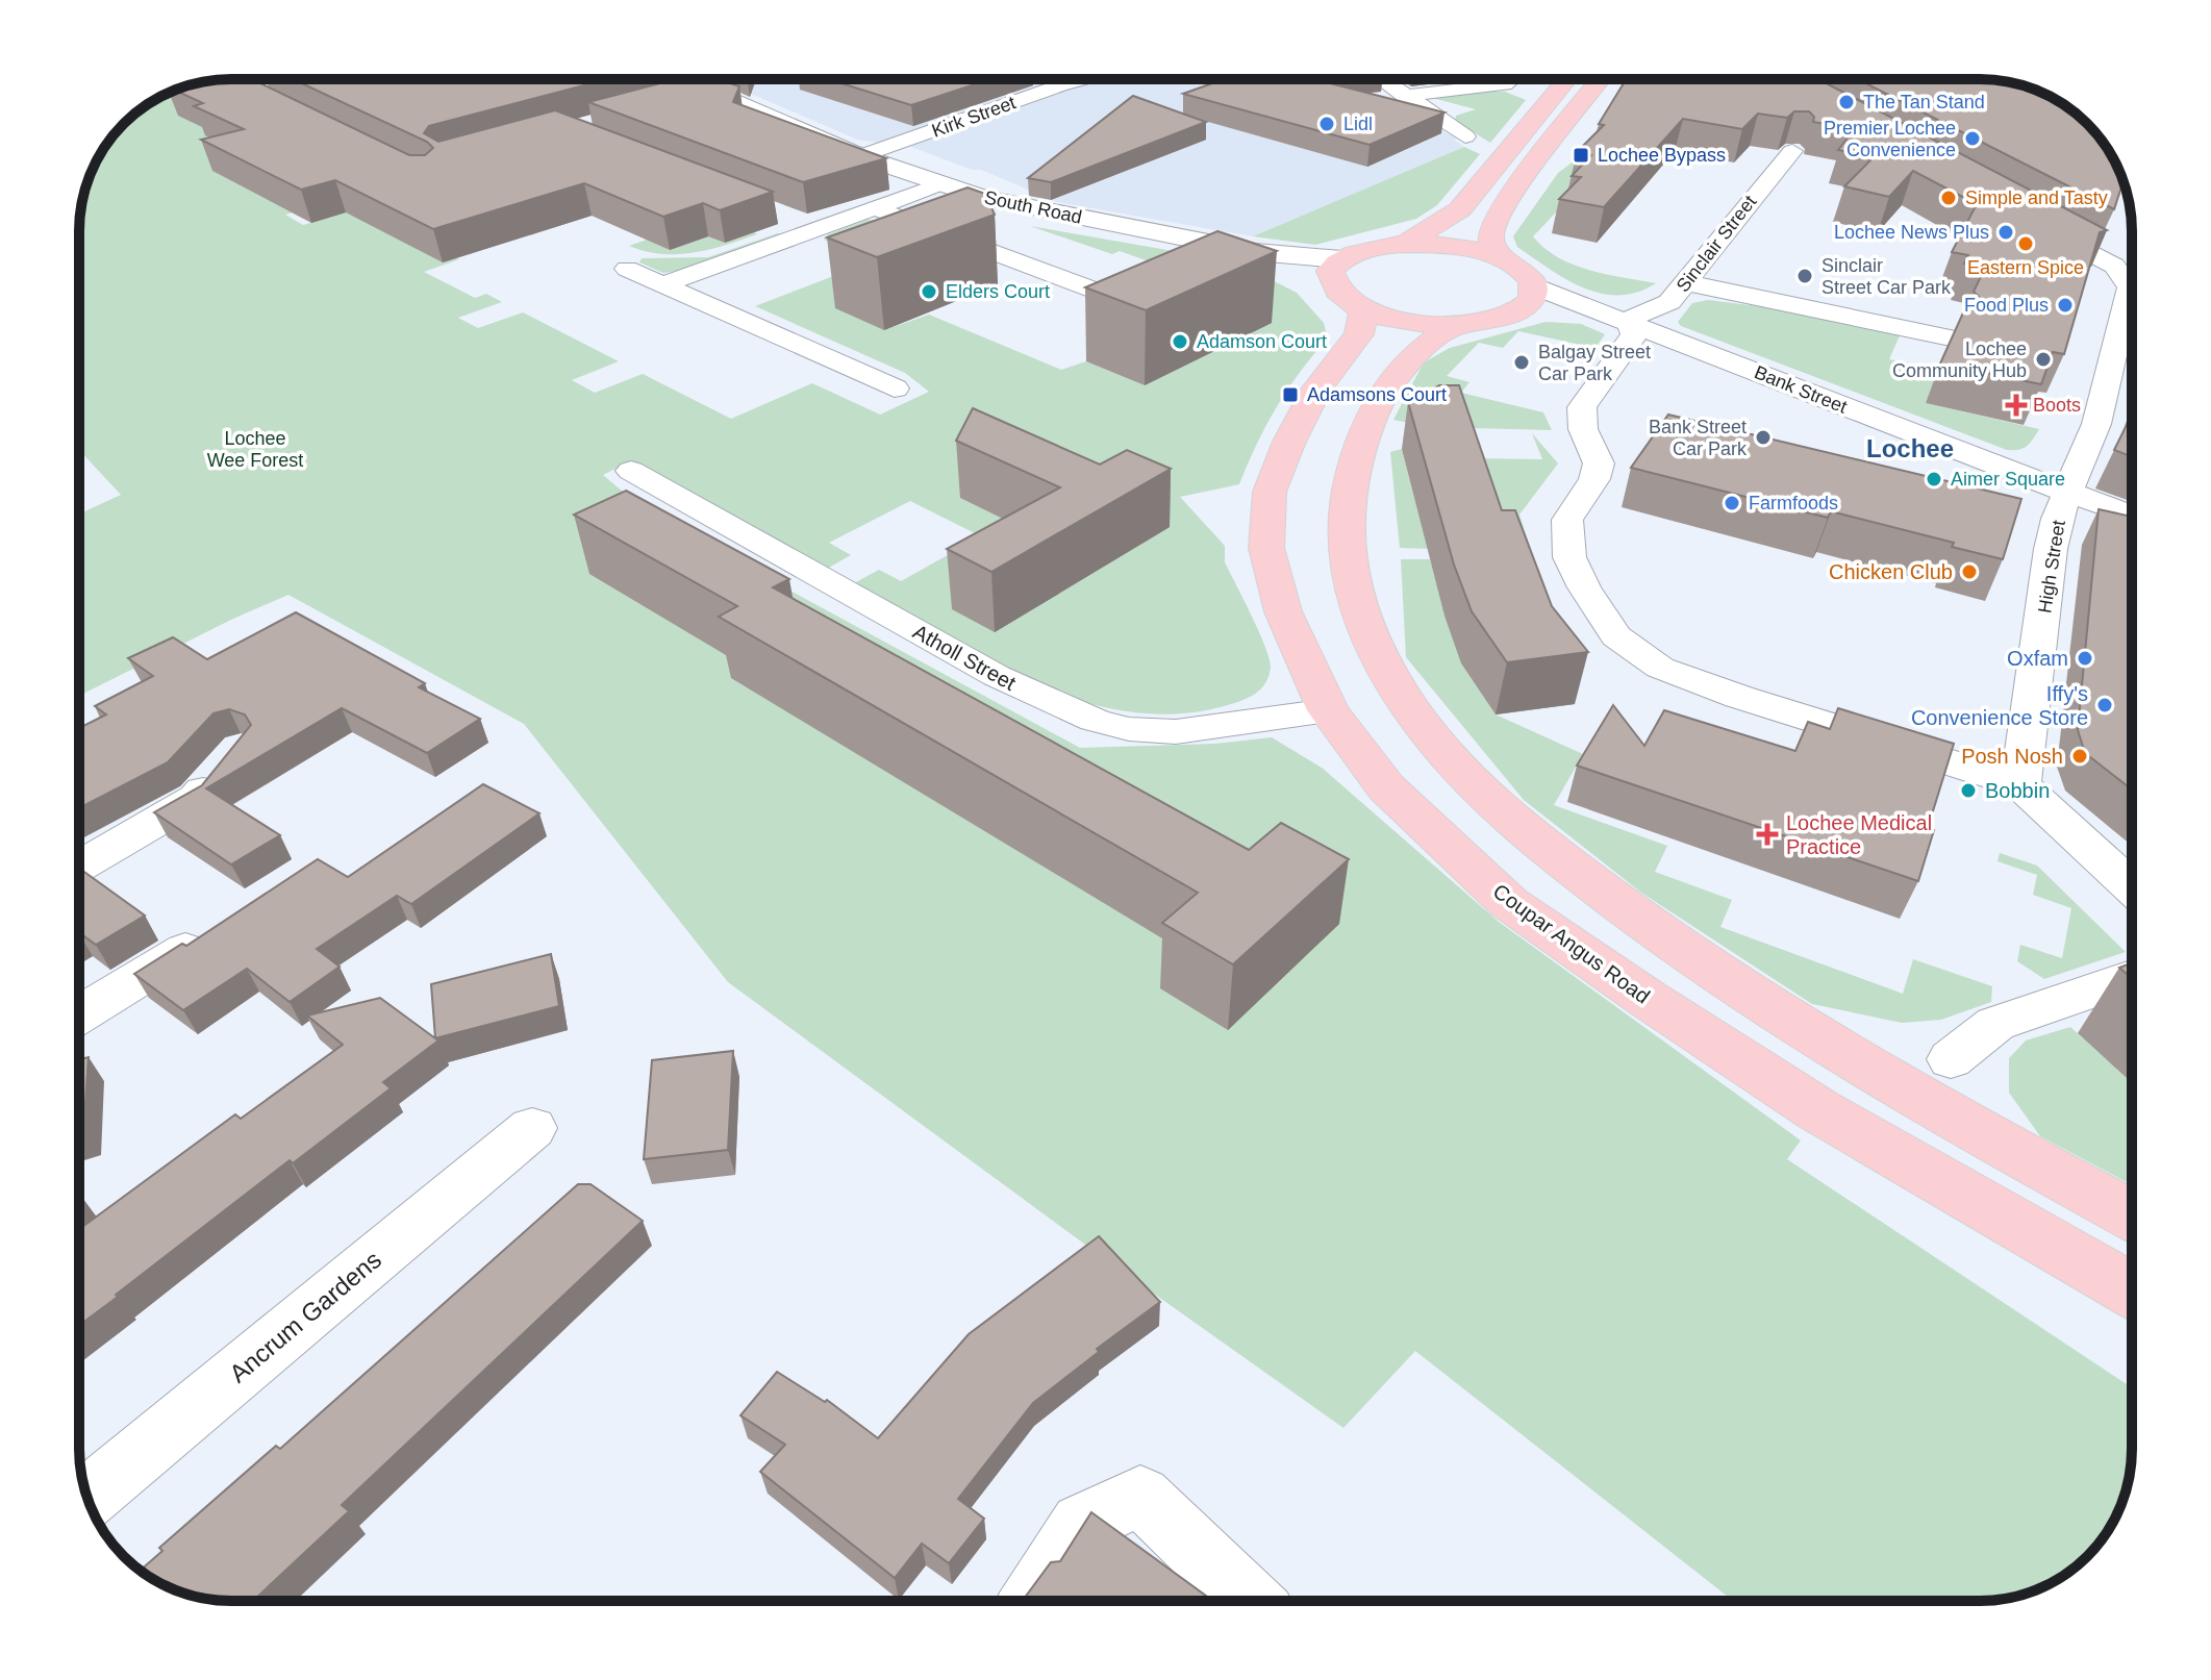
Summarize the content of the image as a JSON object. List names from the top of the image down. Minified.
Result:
{"streets":{"main road":["Coupar Angus Road"],"street":["Kirk Street","South Road","Sinclair Street","Bank Street","High Street","Atholl Street","Ancrum Gardens"]},"crossings":[["Kirk Street","South Road"],["South Road","Coupar Angus Road"],["Sinclair Street","Bank Street"],["Bank Street","High Street"],["Atholl Street","Coupar Angus Road"]],"districts":["Lochee"],"parks":["Lochee Wee Forest"],"places":{"other":["The Tan Stand","Lidl","Premier Lochee Convenience","Simple and Tasty","Lochee News Plus","Eastern Spice","Sinclair Street Car Park","Elders Court","Food Plus","Adamson Court","Lochee Community Hub","Balgay Street Car Park","Bank Street Car Park","Aimer Square","Farmfoods","Chicken Club","Oxfam","Iffy's Convenience Store","Posh Nosh","Bobbin"],"transit":["Lochee Bypass","Adamsons Court"],"health":["Boots","Lochee Medical Practice"]}}
